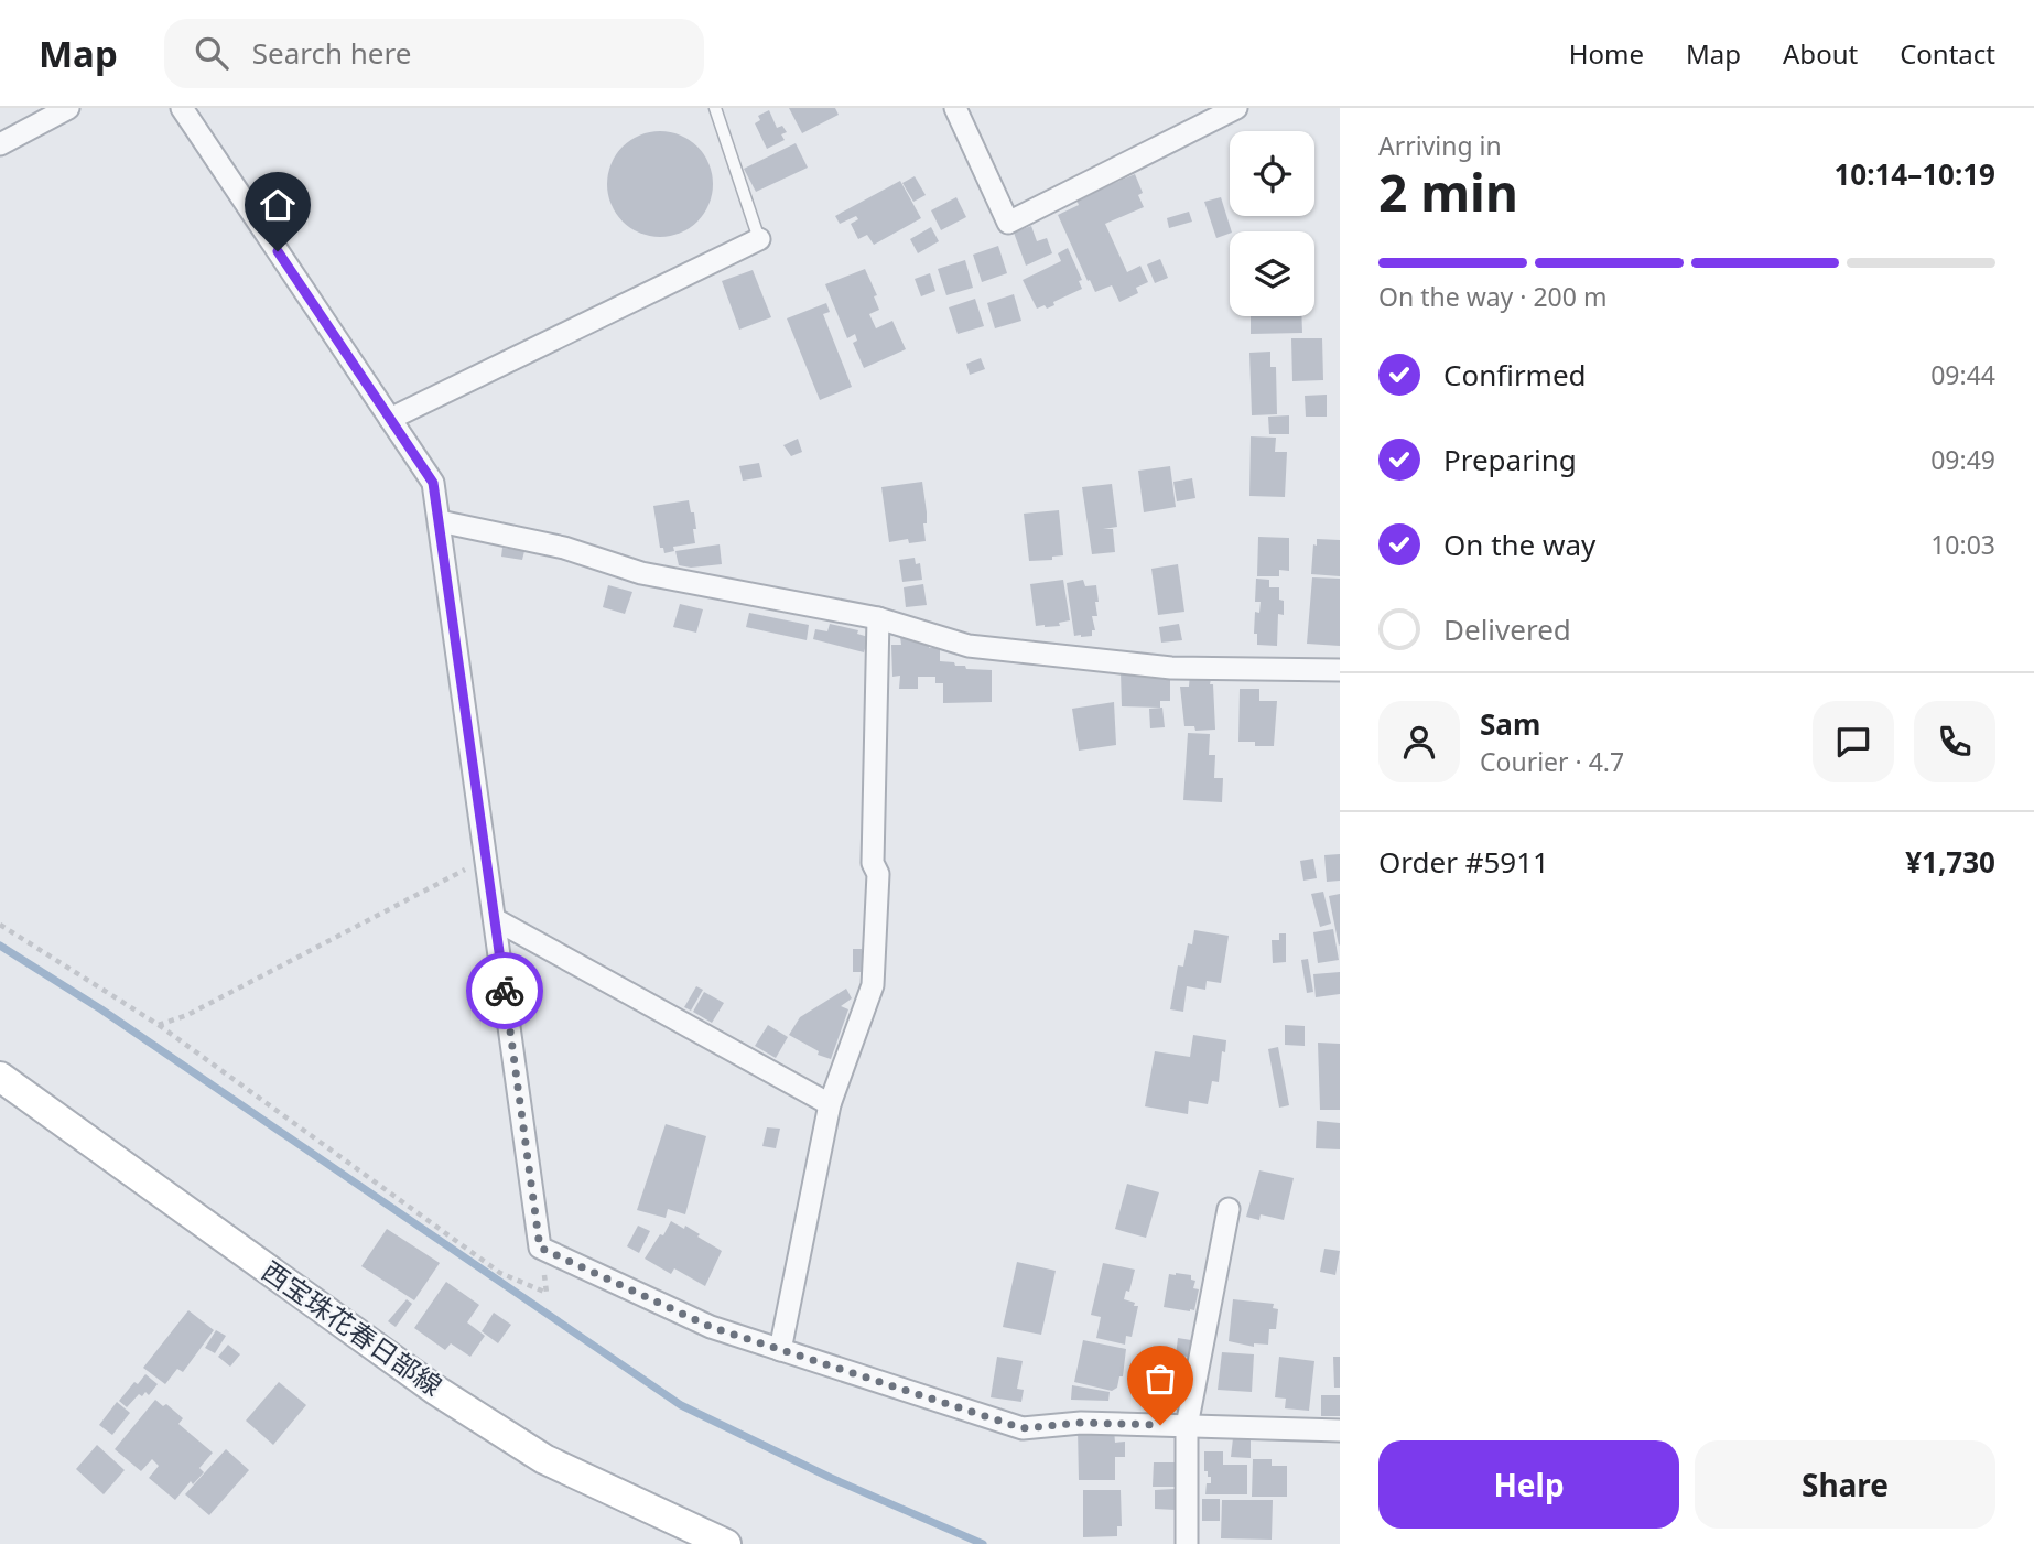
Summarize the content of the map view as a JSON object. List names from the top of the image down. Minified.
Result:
{"streets":{"main road":["西宝珠花春日部線"]},"page":{"header":"Map","search":"Search here","nav":["Home","Map","About","Contact"],"heading":["2 min","Arriving in","10:14–10:19"],"panel":["Sam","Courier · 4.7","Order #5911","¥1,730"],"bar":"On the way · 200 m","list":[["Confirmed","09:44"],["Preparing","09:49"],["On the way","10:03"],"Delivered"],"buttons":["Help","Share"]}}
